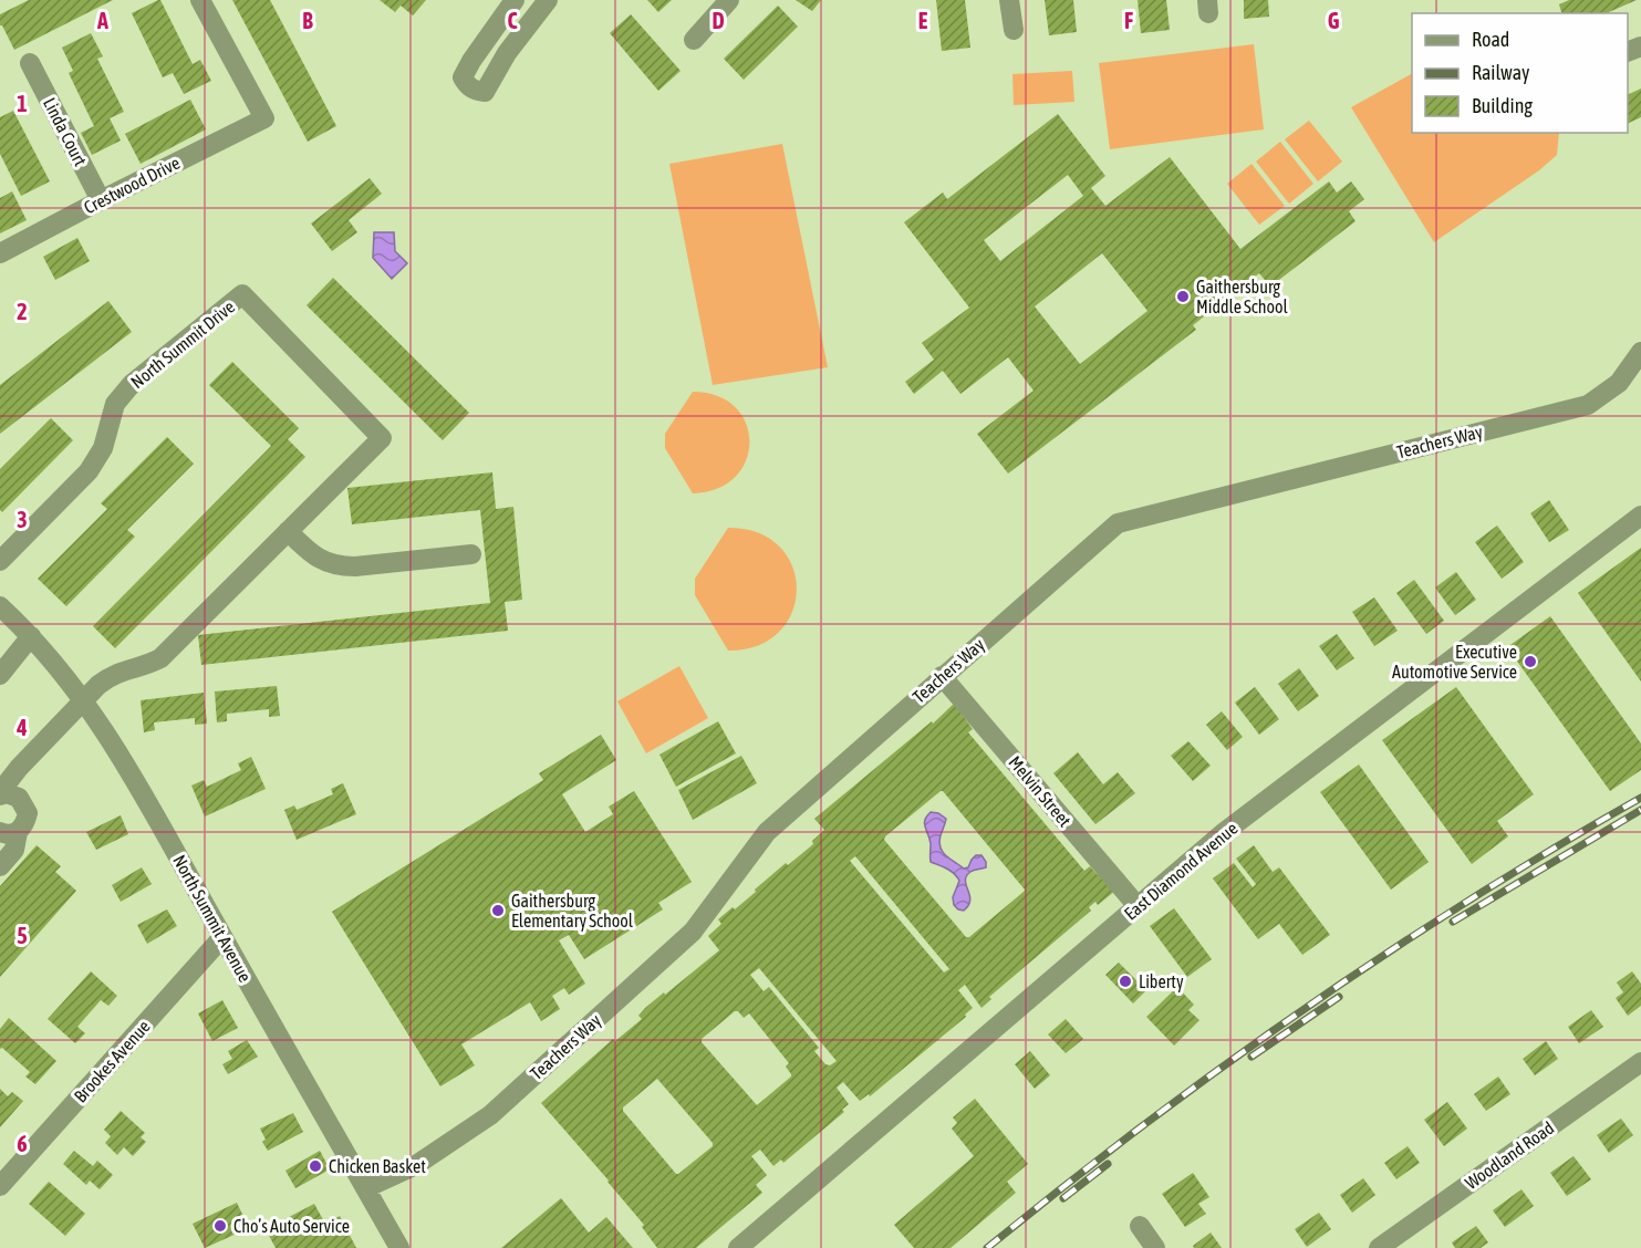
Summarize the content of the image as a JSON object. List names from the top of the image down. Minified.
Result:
{"streets":{"street":["Linda Court","Crestwood Drive","North Summit Drive","Teachers Way","Melvin Street","East Diamond Avenue","North Summit Avenue","Brookes Avenue","Woodland Road"]},"crossings":[["Linda Court","Crestwood Drive"],["North Summit Drive","North Summit Avenue"],["Teachers Way","Melvin Street"],["Teachers Way","North Summit Avenue"],["Melvin Street","East Diamond Avenue"],["North Summit Avenue","Brookes Avenue"]],"places":["Gaithersburg Middle School","Executive Automotive Service","Gaithersburg Elementary School","Liberty","Chicken Basket","Cho’s Auto Service"],"legend":["Road","Railway","Building"],"grid":{"columns":["A","B","C","D","E","F","G"],"rows":["1","2","3","4","5","6"]}}
